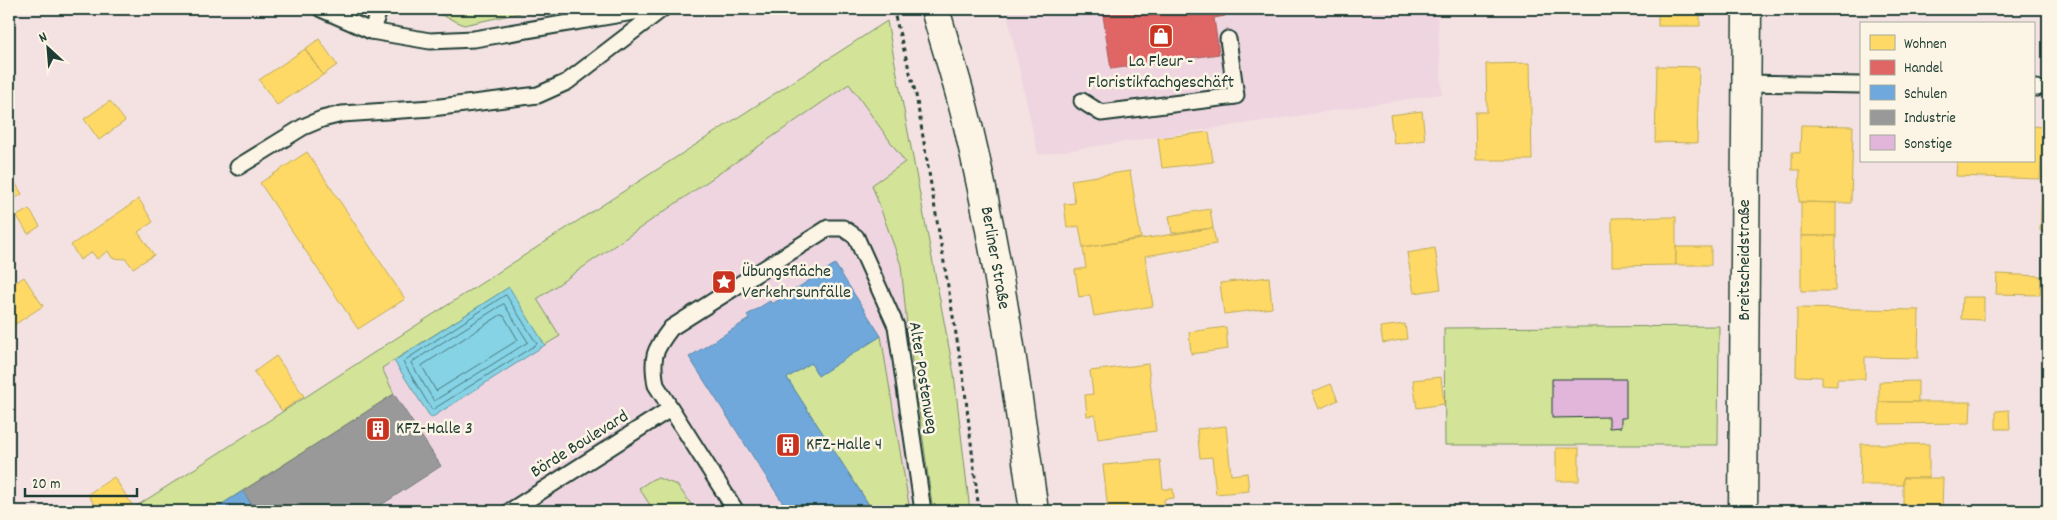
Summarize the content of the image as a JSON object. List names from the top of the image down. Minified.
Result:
{"streets":{"main road":["Berliner Straße","Breitscheidstraße"],"lane":["Alter Postenweg","Börde Boulevard"]},"crossings":[["Alter Postenweg","Börde Boulevard"]],"places":{"shop":["La Fleur - Floristikfachgeschäft"],"place":["Übungsfläche Verkehrsunfälle"],"building":["KFZ-Halle 3","KFZ-Halle 4"]},"legend":["Wohnen","Handel","Schulen","Industrie","Sonstige"],"scale_bar":"20 m","north":"top left"}
